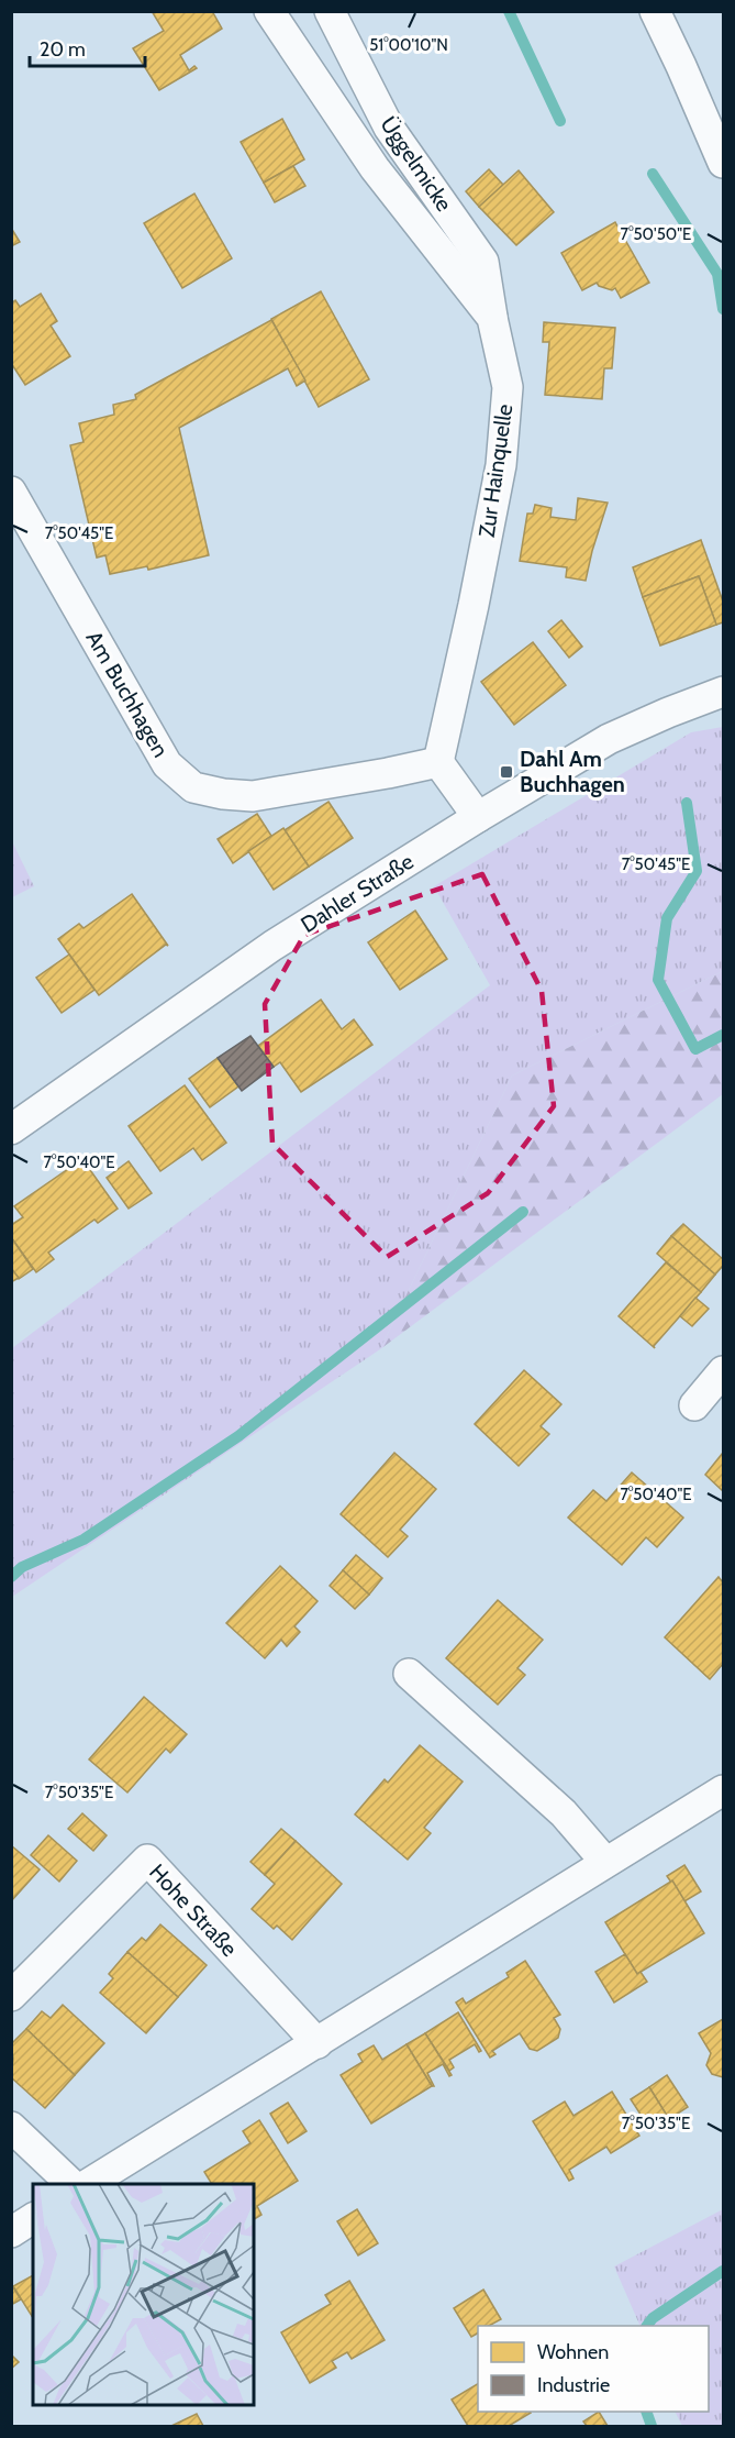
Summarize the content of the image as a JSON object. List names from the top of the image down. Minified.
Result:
{"streets":{"street":["Üggelmicke","Zur Hainquelle","Am Buchhagen","Dahler Straße","Hohe Straße"]},"crossings":[["Üggelmicke","Zur Hainquelle"],["Zur Hainquelle","Am Buchhagen"]],"places":{"transit":["Dahl Am Buchhagen"]},"legend":["Wohnen","Industrie"],"scale_bar":"20 m","coordinates":["51°00'10\"N","7°50'50\"E","7°50'45\"E","7°50'40\"E","7°50'35\"E"]}
